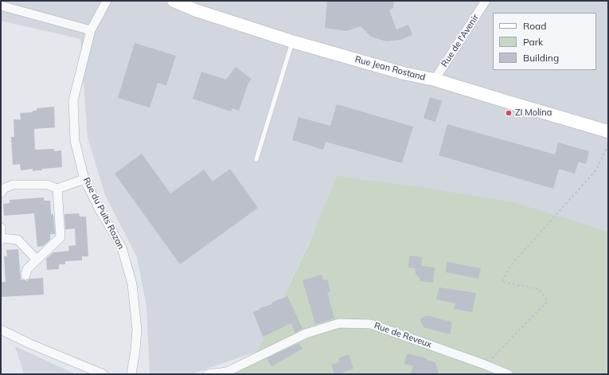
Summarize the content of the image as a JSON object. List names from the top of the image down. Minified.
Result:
{"streets":{"main road":["Rue Jean Rostand"],"street":["Rue de l'Avenir","Rue du Puits Rozan","Rue de Reveux"]},"crossings":[["Rue de l'Avenir","Rue Jean Rostand"]],"places":["ZI Molina"],"legend":["Road","Park","Building"]}
